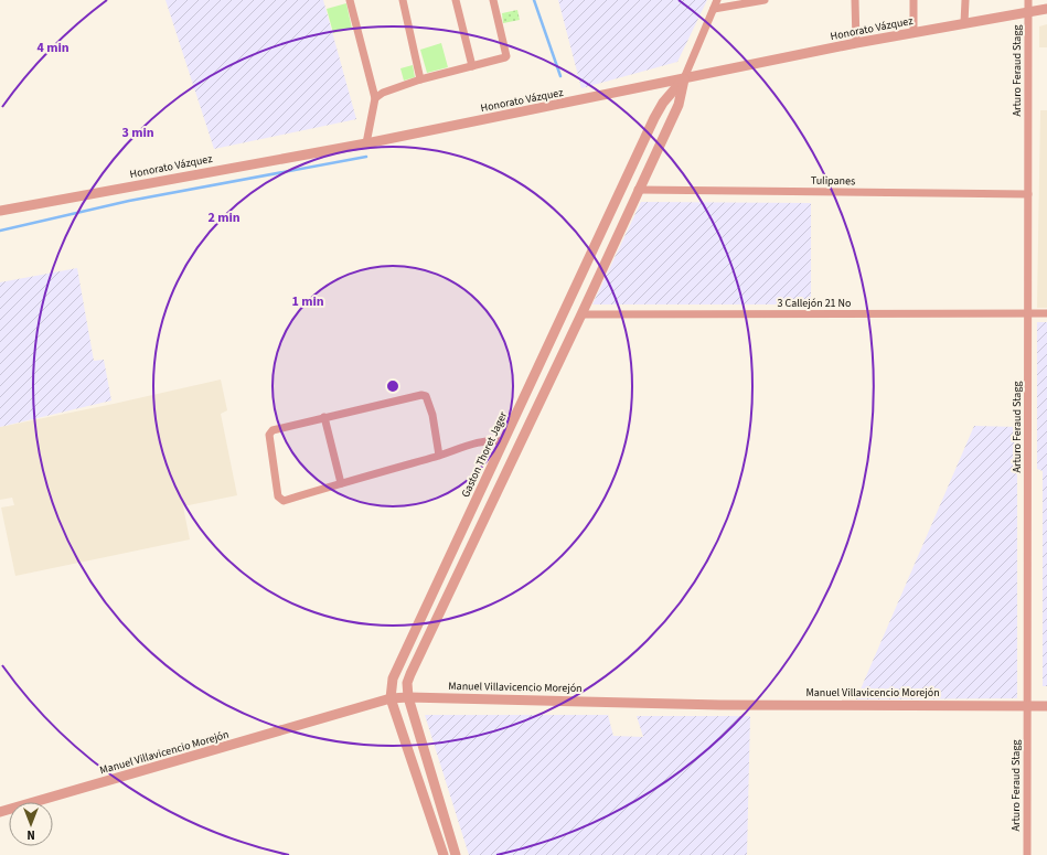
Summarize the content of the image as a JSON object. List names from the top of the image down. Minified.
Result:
{"streets":{"street":["Honorato Vázquez","Arturo Feraud Stagg","Tulipanes","3 Callejón 21 No","Gaston Thoret Jager","Manuel Villavicencio Morejón"]},"crossings":[["Honorato Vázquez","Arturo Feraud Stagg"],["Honorato Vázquez","Gaston Thoret Jager"],["Arturo Feraud Stagg","Tulipanes"],["Arturo Feraud Stagg","3 Callejón 21 No"],["Arturo Feraud Stagg","Manuel Villavicencio Morejón"],["Tulipanes","Gaston Thoret Jager"],["3 Callejón 21 No","Gaston Thoret Jager"],["Gaston Thoret Jager","Manuel Villavicencio Morejón"]],"north":"bottom","rings":["4 min","3 min","2 min","1 min"]}
